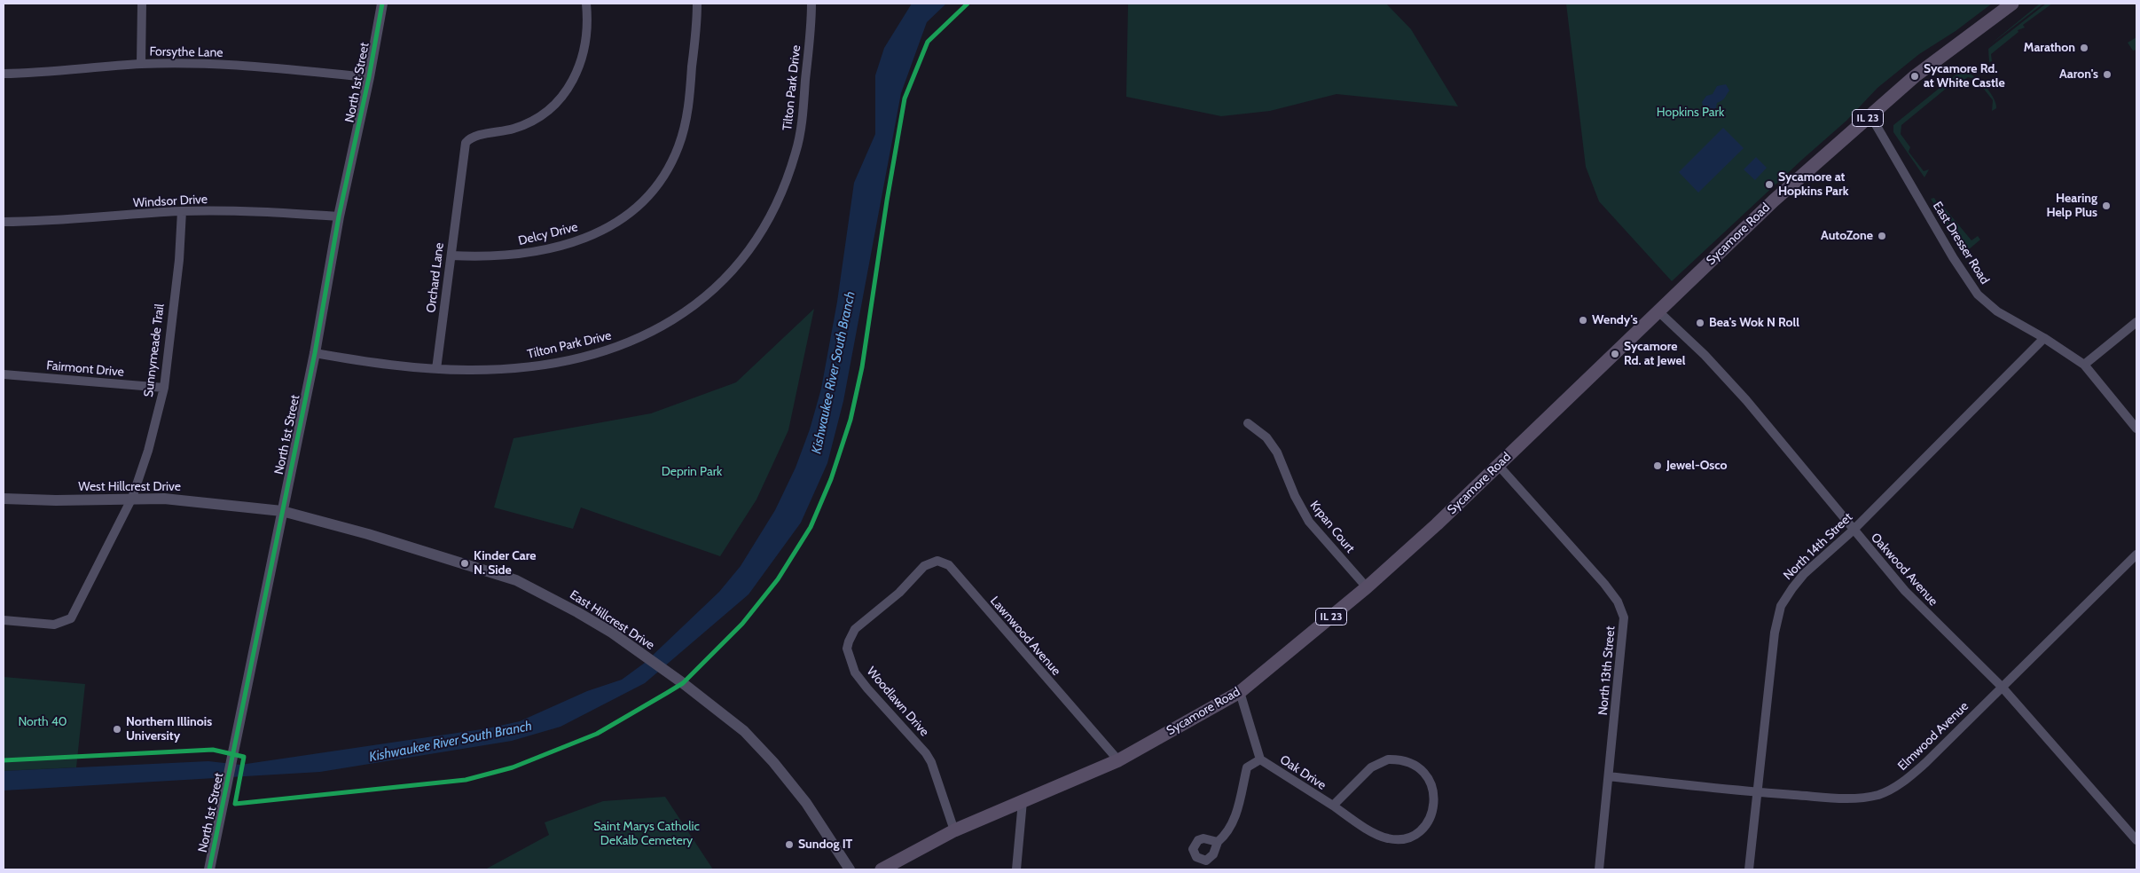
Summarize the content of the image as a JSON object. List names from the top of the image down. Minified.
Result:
{"streets":{"main road":["IL 23","Sycamore Road"],"street":["Forsythe Lane","North 1st Street","Tilton Park Drive","Windsor Drive","Delcy Drive","East Dresser Road","Orchard Lane","Sunnymeade Trail","Fairmont Drive","West Hillcrest Drive","Krpan Court","North 14th Street","Oakwood Avenue","East Hillcrest Drive","Lawnwood Avenue","North 13th Street","Woodlawn Drive","Elmwood Avenue","Oak Drive"]},"crossings":[["Forsythe Lane","North 1st Street"],["North 1st Street","Tilton Park Drive"],["North 1st Street","Windsor Drive"],["North 1st Street","West Hillcrest Drive"],["North 1st Street","East Hillcrest Drive"],["Tilton Park Drive","Orchard Lane"],["Windsor Drive","Sunnymeade Trail"],["Delcy Drive","Orchard Lane"],["Sycamore Road","East Dresser Road"],["Sycamore Road","Krpan Court"],["Sycamore Road","Oakwood Avenue"],["Sycamore Road","Lawnwood Avenue"],["Sycamore Road","North 13th Street"],["Sycamore Road","Woodlawn Drive"],["East Dresser Road","North 14th Street"],["Sunnymeade Trail","Fairmont Drive"],["Sunnymeade Trail","West Hillcrest Drive"],["West Hillcrest Drive","East Hillcrest Drive"],["North 14th Street","Oakwood Avenue"],["North 14th Street","Elmwood Avenue"],["Oakwood Avenue","Elmwood Avenue"],["Lawnwood Avenue","Woodlawn Drive"],["North 13th Street","Elmwood Avenue"]],"water":["Kishwaukee River South Branch"],"parks":["Hopkins Park","Deprin Park","North 40","Saint Marys Catholic DeKalb Cemetery"],"places":["Marathon","Aaron's","Sycamore Rd. at White Castle","Sycamore at Hopkins Park","Hearing Help Plus","AutoZone","Wendy's","Bea's Wok N Roll","Sycamore Rd. at Jewel","Jewel-Osco","Kinder Care N. Side","Northern Illinois University","Sundog IT"]}
